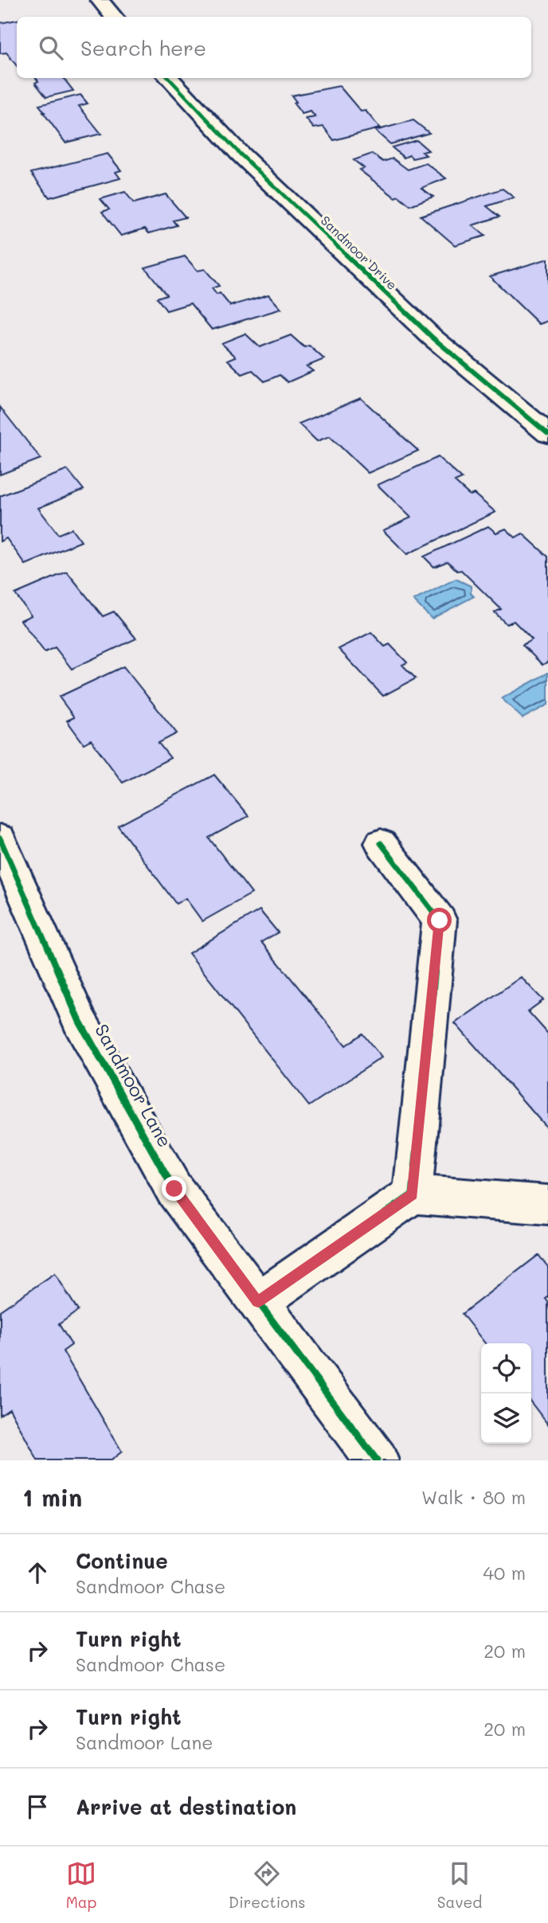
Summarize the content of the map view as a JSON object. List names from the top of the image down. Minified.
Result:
{"streets":{"street":["Sandmoor Drive","Sandmoor Lane"]},"page":{"search":"Search here","heading":["1 min","Walk · 80 m"],"list":[["Continue","Sandmoor Chase","40 m"],["Turn right","Sandmoor Chase","20 m"],["Turn right","Sandmoor Lane","20 m"],"Arrive at destination"],"nav":["Map","Directions","Saved"]}}
